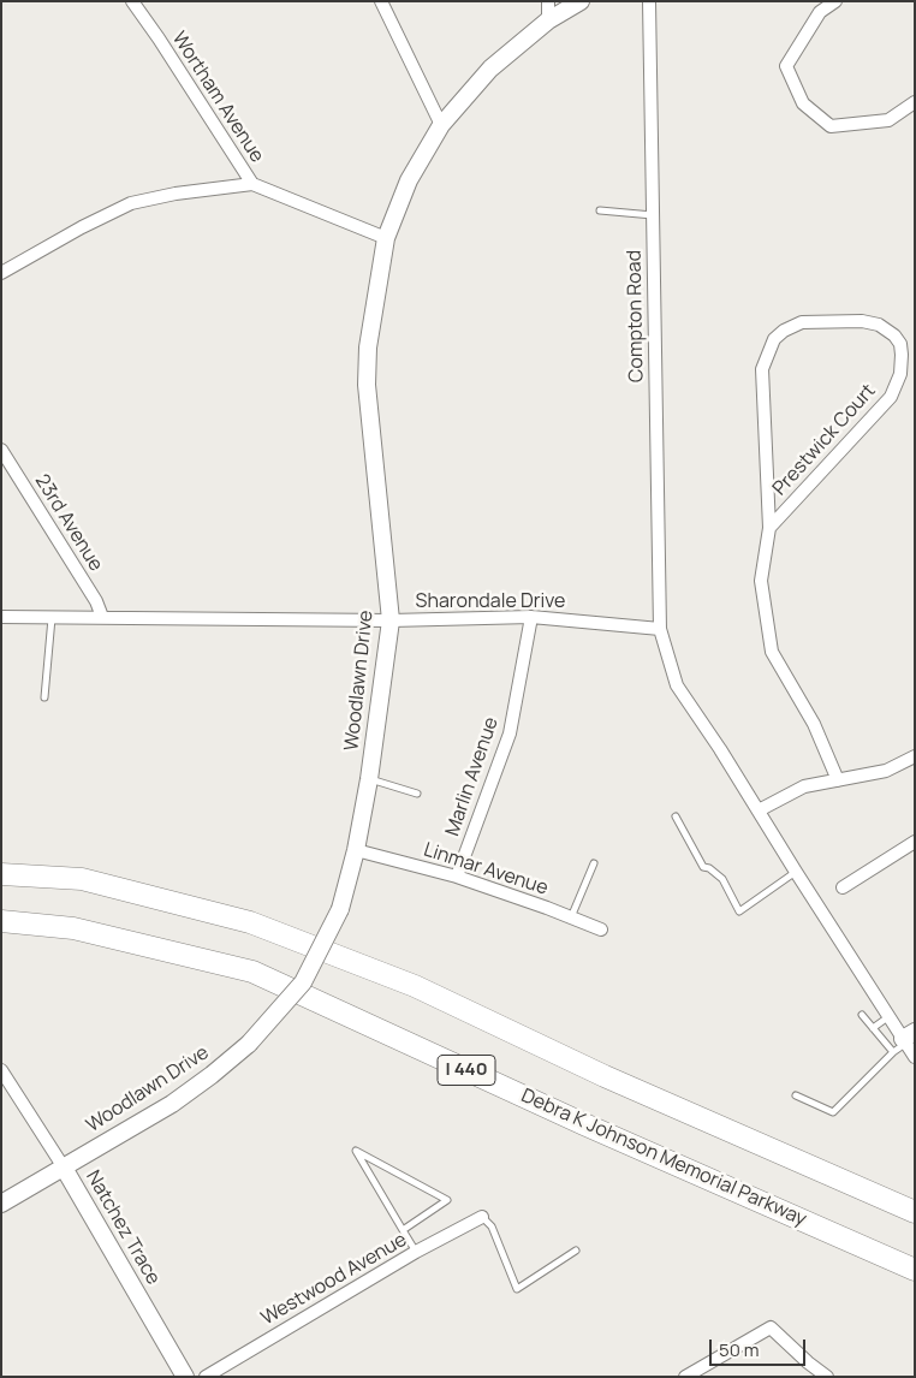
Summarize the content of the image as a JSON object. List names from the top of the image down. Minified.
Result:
{"streets":{"highway":["I 440","Debra K Johnson Memorial Parkway"],"main road":["Woodlawn Drive","Natchez Trace"],"street":["Wortham Avenue","Compton Road","Prestwick Court","23rd Avenue","Sharondale Drive","Marlin Avenue","Linmar Avenue","Westwood Avenue"]},"crossings":[["Wortham Avenue","Woodlawn Drive"],["Compton Road","Sharondale Drive"],["23rd Avenue","Sharondale Drive"],["Sharondale Drive","Woodlawn Drive"],["Sharondale Drive","Marlin Avenue"],["Woodlawn Drive","Linmar Avenue"],["Woodlawn Drive","Natchez Trace"],["Marlin Avenue","Linmar Avenue"]],"scale_bar":"50 m"}
